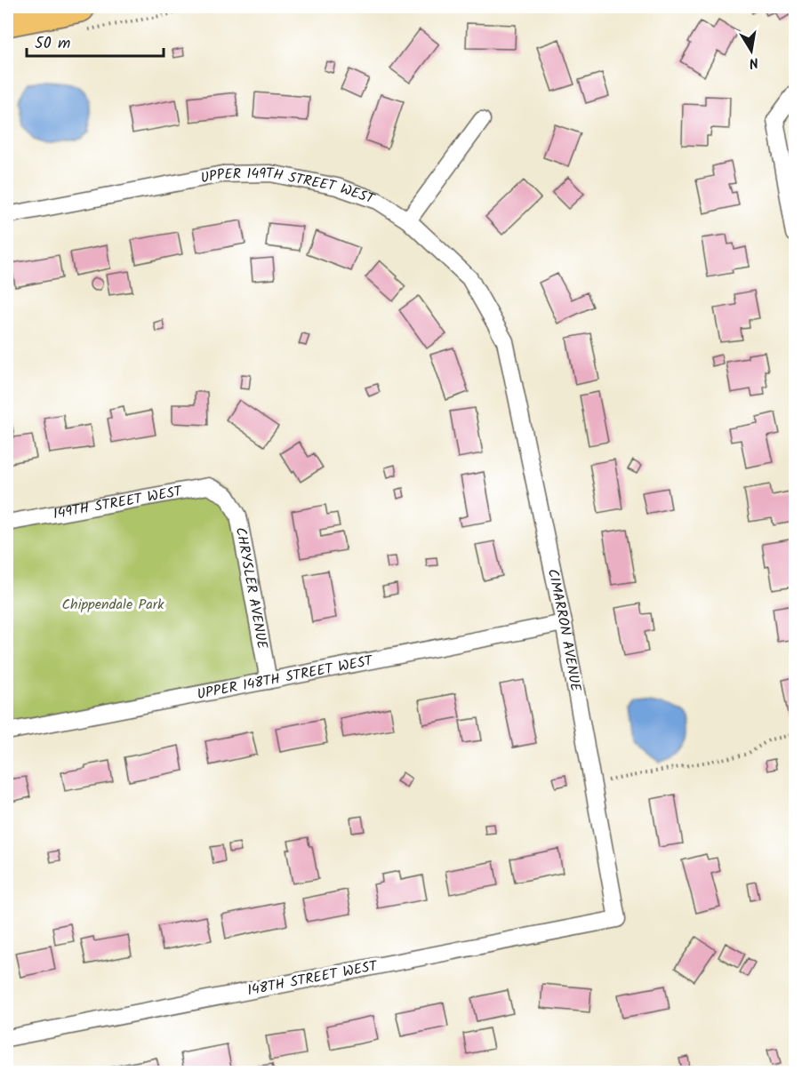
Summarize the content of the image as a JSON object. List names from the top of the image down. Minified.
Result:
{"streets":{"street":["UPPER 149TH STREET WEST","149TH STREET WEST","CHRYSLER AVENUE","CIMARRON AVENUE","UPPER 148TH STREET WEST","148TH STREET WEST"]},"crossings":[["UPPER 149TH STREET WEST","CIMARRON AVENUE"],["149TH STREET WEST","CHRYSLER AVENUE"],["CHRYSLER AVENUE","UPPER 148TH STREET WEST"],["CIMARRON AVENUE","UPPER 148TH STREET WEST"],["CIMARRON AVENUE","148TH STREET WEST"]],"parks":["Chippendale Park"],"scale_bar":"50 m","north":"bottom"}
